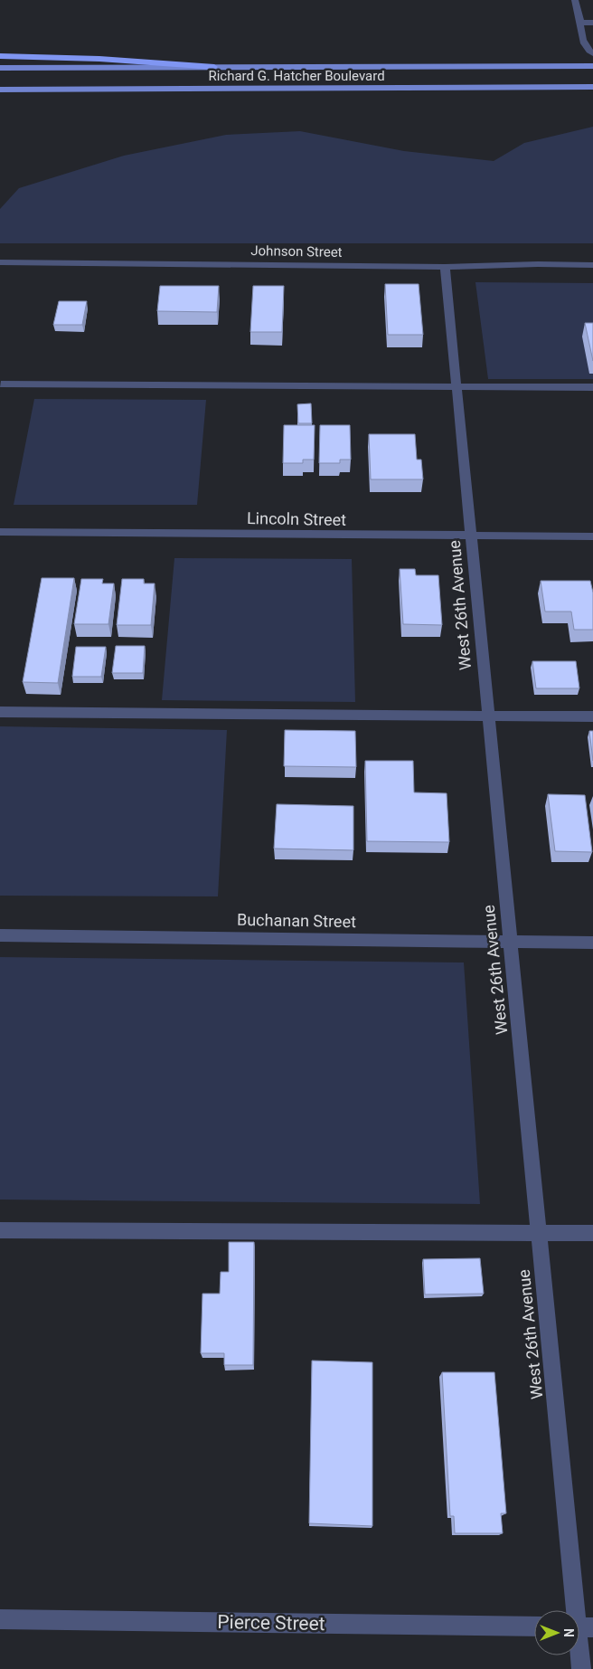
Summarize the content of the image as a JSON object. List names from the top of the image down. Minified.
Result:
{"streets":{"main road":["Richard G. Hatcher Boulevard"],"street":["Johnson Street","Lincoln Street","West 26th Avenue","Buchanan Street","Pierce Street"]},"crossings":[["Johnson Street","West 26th Avenue"],["Lincoln Street","West 26th Avenue"],["West 26th Avenue","Buchanan Street"]],"north":"right"}
